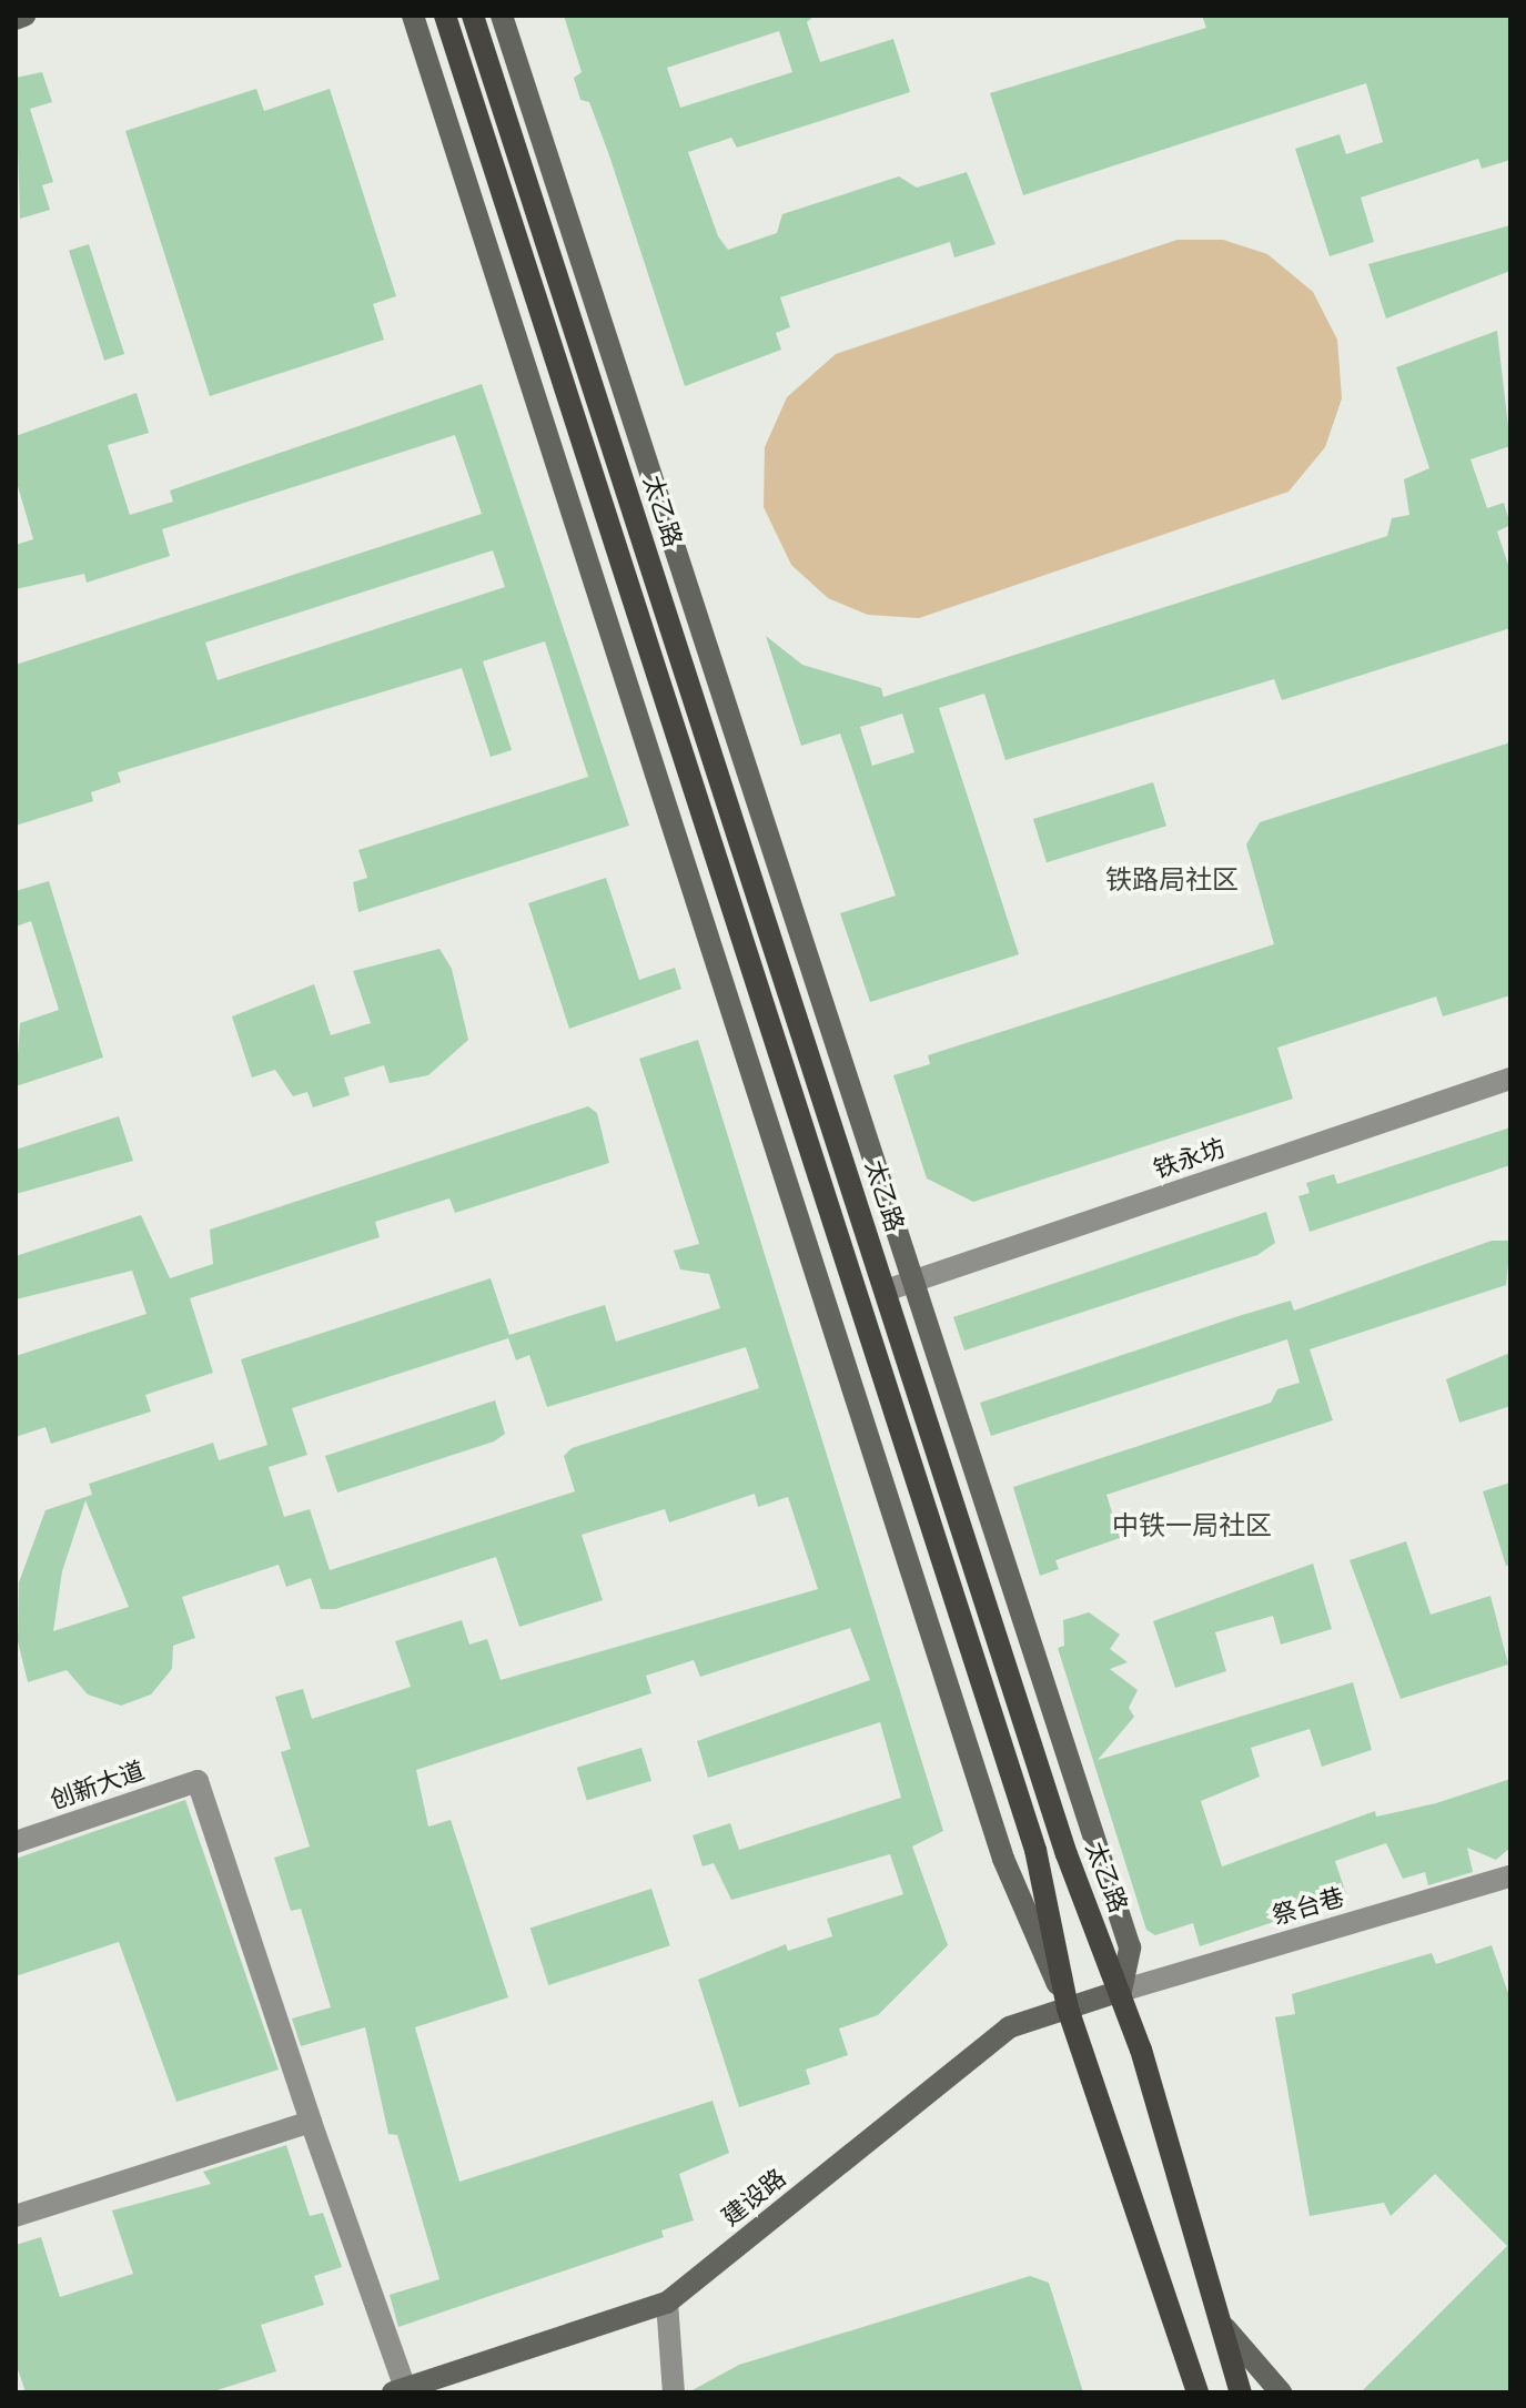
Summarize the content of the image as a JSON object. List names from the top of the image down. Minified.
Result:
{"streets":{"main road":["太乙路","建设路"],"street":["铁永坊","创新大道","祭台巷"]},"crossings":[["太乙路","铁永坊"],["太乙路","祭台巷"],["太乙路","建设路"],["祭台巷","建设路"]],"districts":["铁路局社区","中铁一局社区"]}
